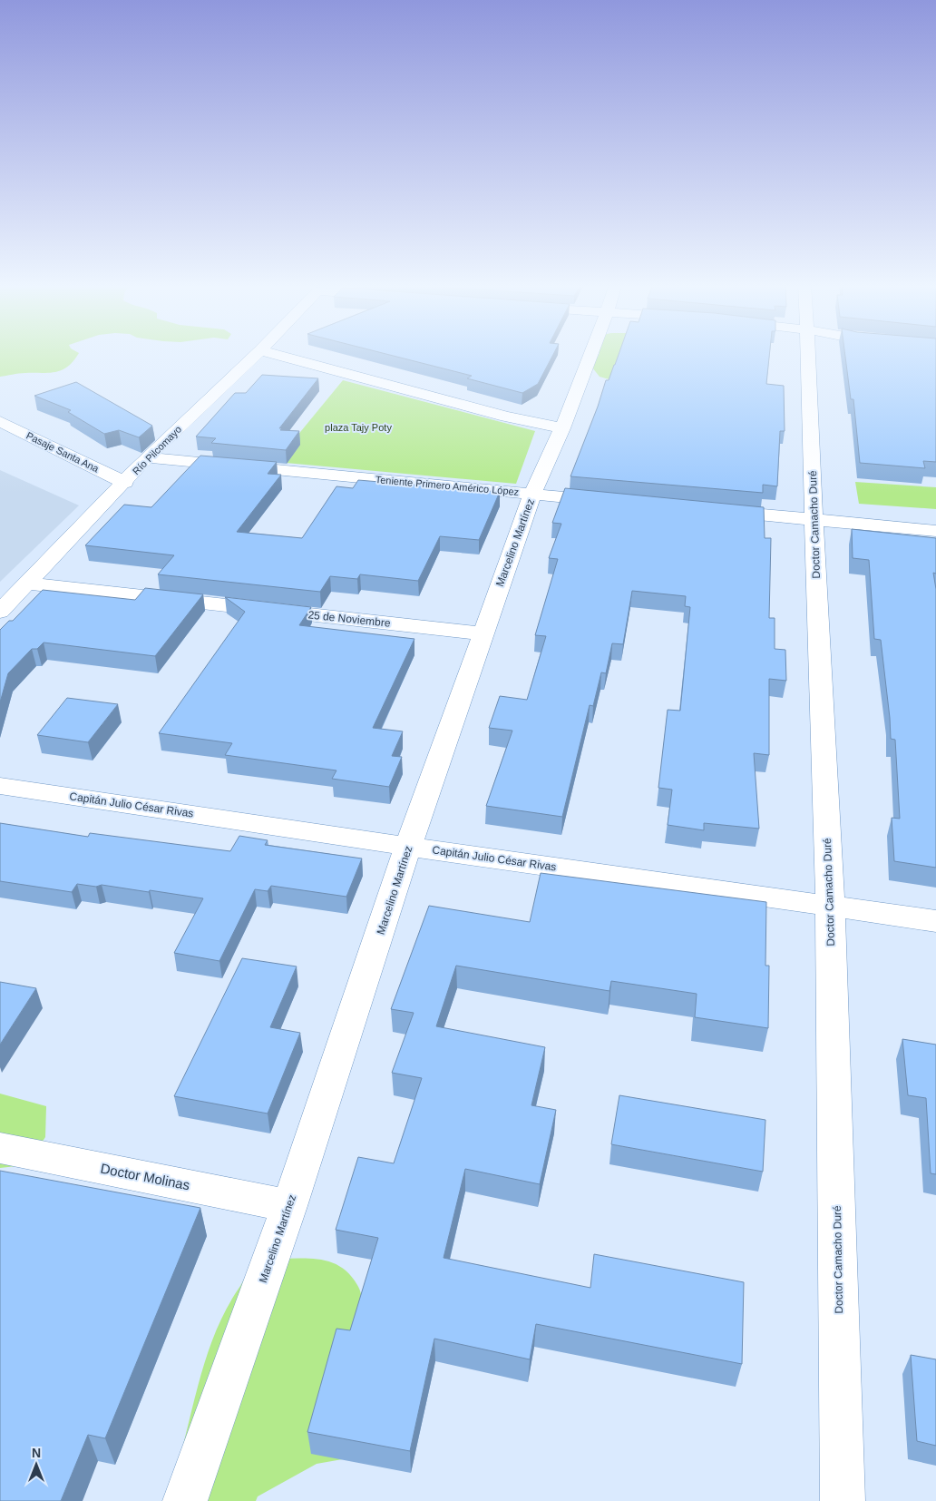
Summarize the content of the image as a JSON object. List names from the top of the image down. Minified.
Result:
{"streets":{"street":["Río Pilcomayo","Pasaje Santa Ana","Teniente Primero Américo López","Doctor Camacho Duré","Marcelino Martínez","25 de Noviembre","Capitán Julio César Rivas","Doctor Molinas"]},"crossings":[["Río Pilcomayo","Pasaje Santa Ana"],["Río Pilcomayo","Teniente Primero Américo López"],["Río Pilcomayo","25 de Noviembre"],["Teniente Primero Américo López","Marcelino Martínez"],["Doctor Camacho Duré","Capitán Julio César Rivas"],["Marcelino Martínez","25 de Noviembre"],["Marcelino Martínez","Capitán Julio César Rivas"],["Marcelino Martínez","Doctor Molinas"]],"parks":["plaza Tajy Poty"],"north":"top"}
